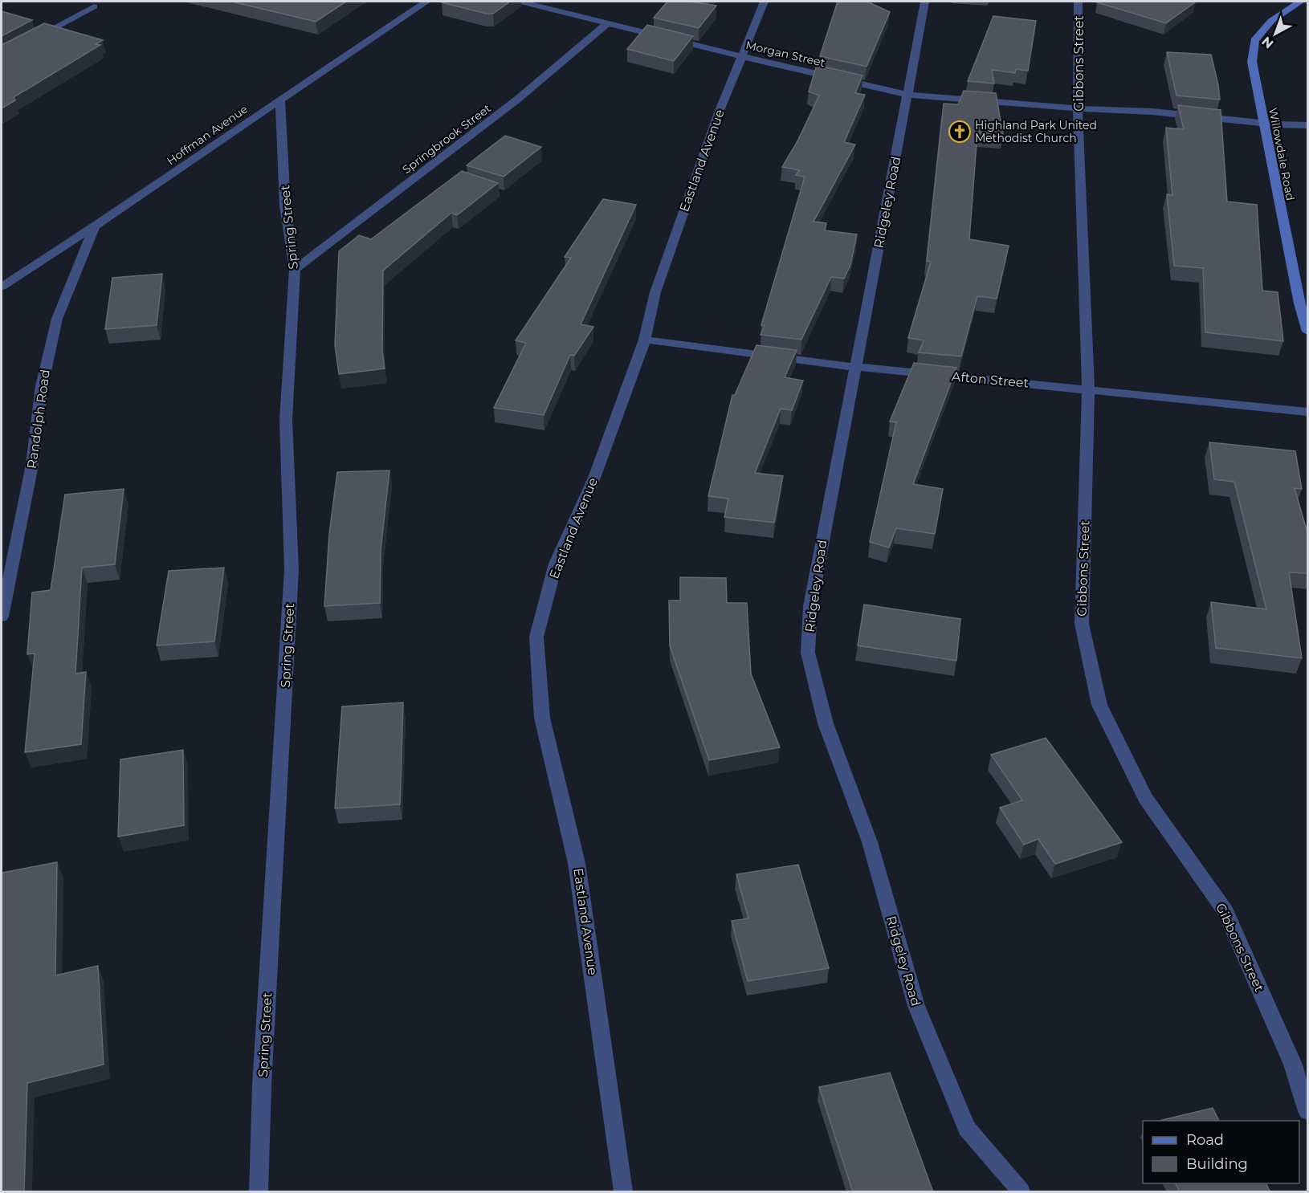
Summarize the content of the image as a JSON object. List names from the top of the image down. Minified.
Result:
{"streets":{"street":["Morgan Street","Gibbons Street","Hoffman Avenue","Springbrook Street","Willowdale Road","Eastland Avenue","Ridgeley Road","Spring Street","Afton Street","Randolph Road"]},"crossings":[["Morgan Street","Gibbons Street"],["Morgan Street","Springbrook Street"],["Morgan Street","Willowdale Road"],["Morgan Street","Eastland Avenue"],["Morgan Street","Ridgeley Road"],["Gibbons Street","Afton Street"],["Hoffman Avenue","Spring Street"],["Hoffman Avenue","Randolph Road"],["Springbrook Street","Spring Street"],["Eastland Avenue","Afton Street"],["Ridgeley Road","Afton Street"]],"places":{"church":["Highland Park United Methodist Church"]},"legend":["Road","Building"],"north":"bottom left"}
